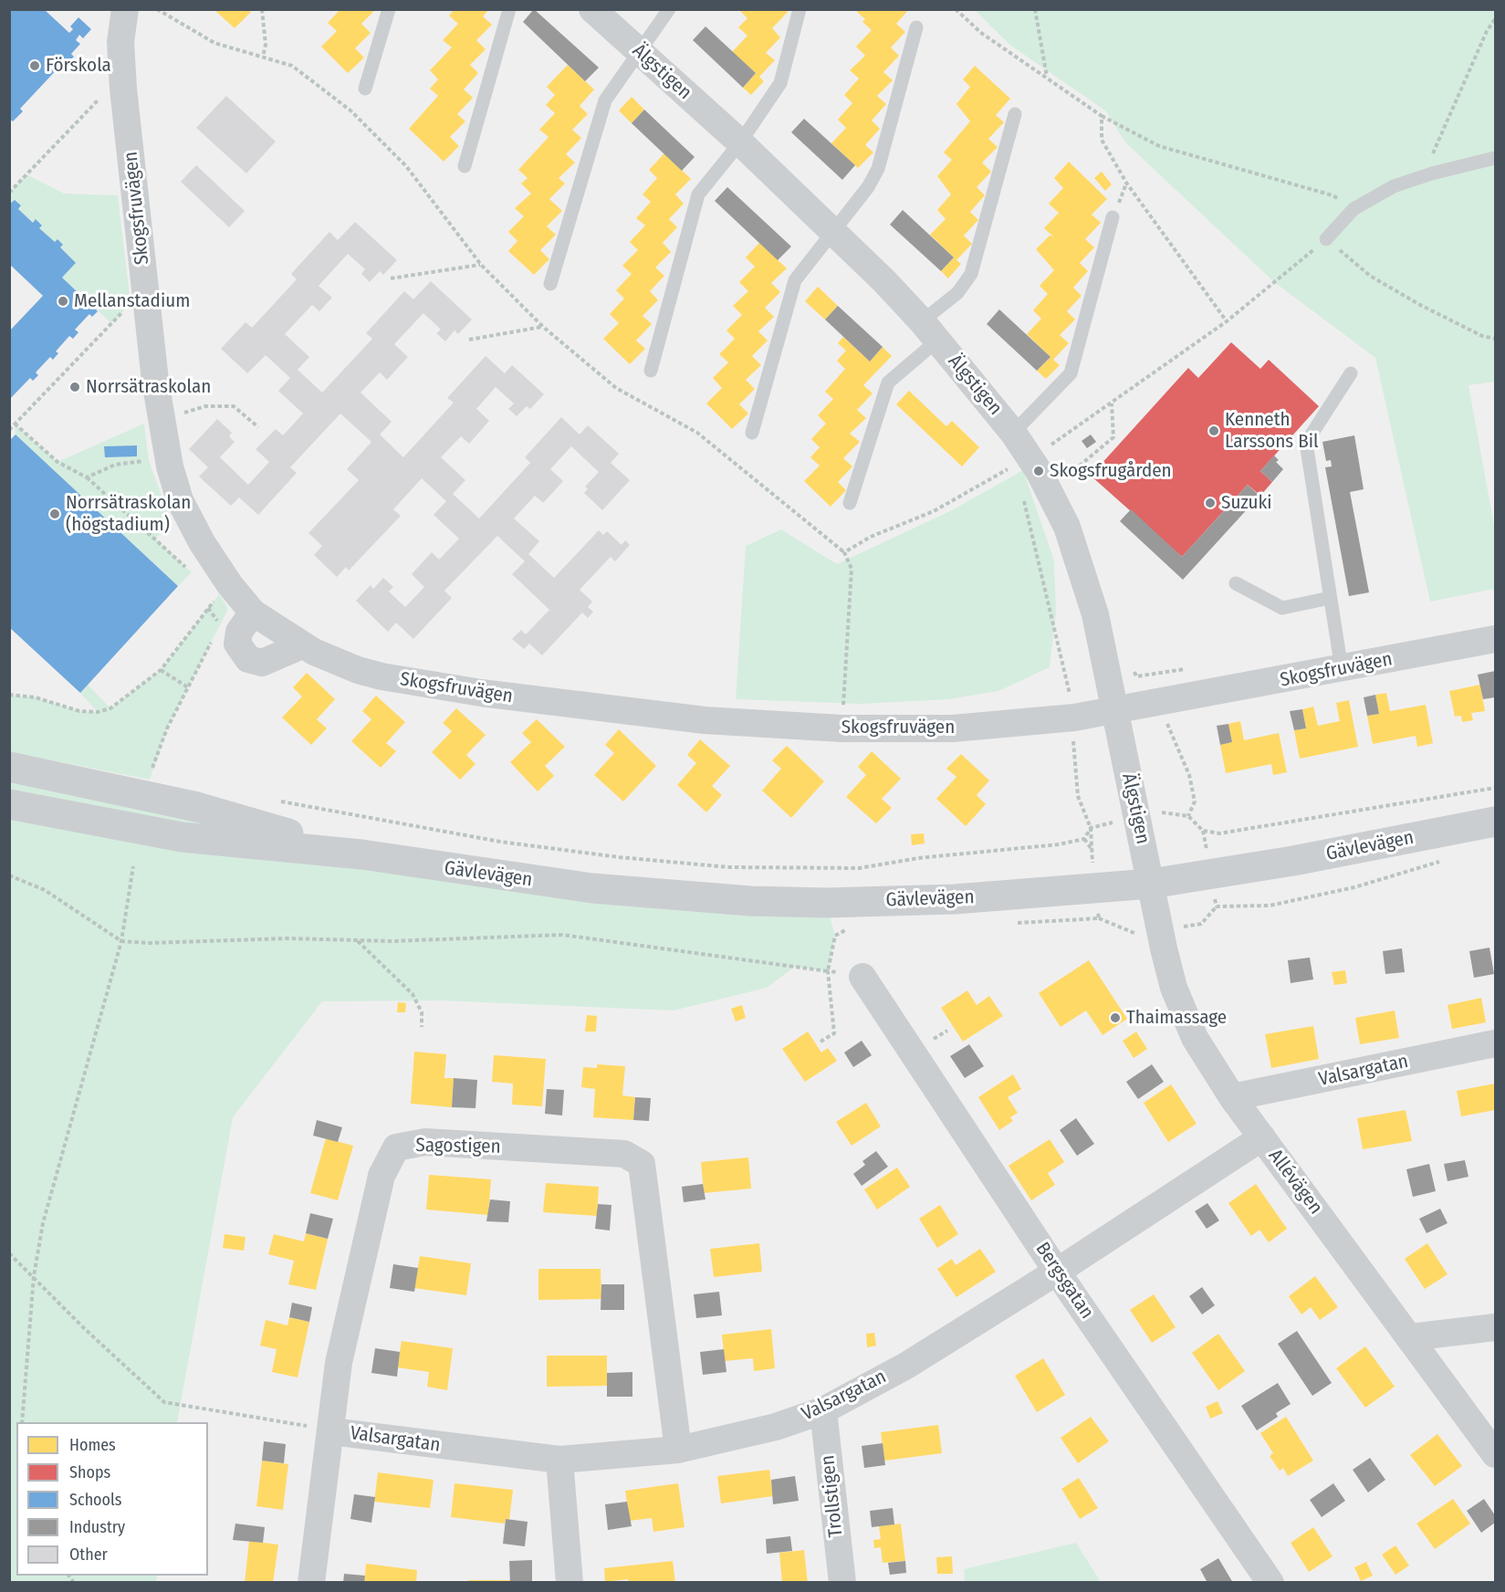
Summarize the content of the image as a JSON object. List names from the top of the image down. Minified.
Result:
{"streets":{"main road":["Gävlevägen"],"street":["Älgstigen","Skogsfruvägen","Valsargatan","Sagostigen","Allévägen","Bergsgatan","Trollstigen"]},"crossings":[["Älgstigen","Skogsfruvägen"],["Älgstigen","Gävlevägen"],["Älgstigen","Allévägen"],["Gävlevägen","Allévägen"],["Valsargatan","Sagostigen"],["Valsargatan","Allévägen"],["Valsargatan","Bergsgatan"],["Valsargatan","Trollstigen"]],"places":["Förskola","Mellanstadium","Norrsätraskolan","Kenneth Larssons Bil","Skogsfrugården","Suzuki","Norrsätraskolan (högstadium)","Thaimassage"],"legend":["Homes","Shops","Schools","Industry","Other"]}
